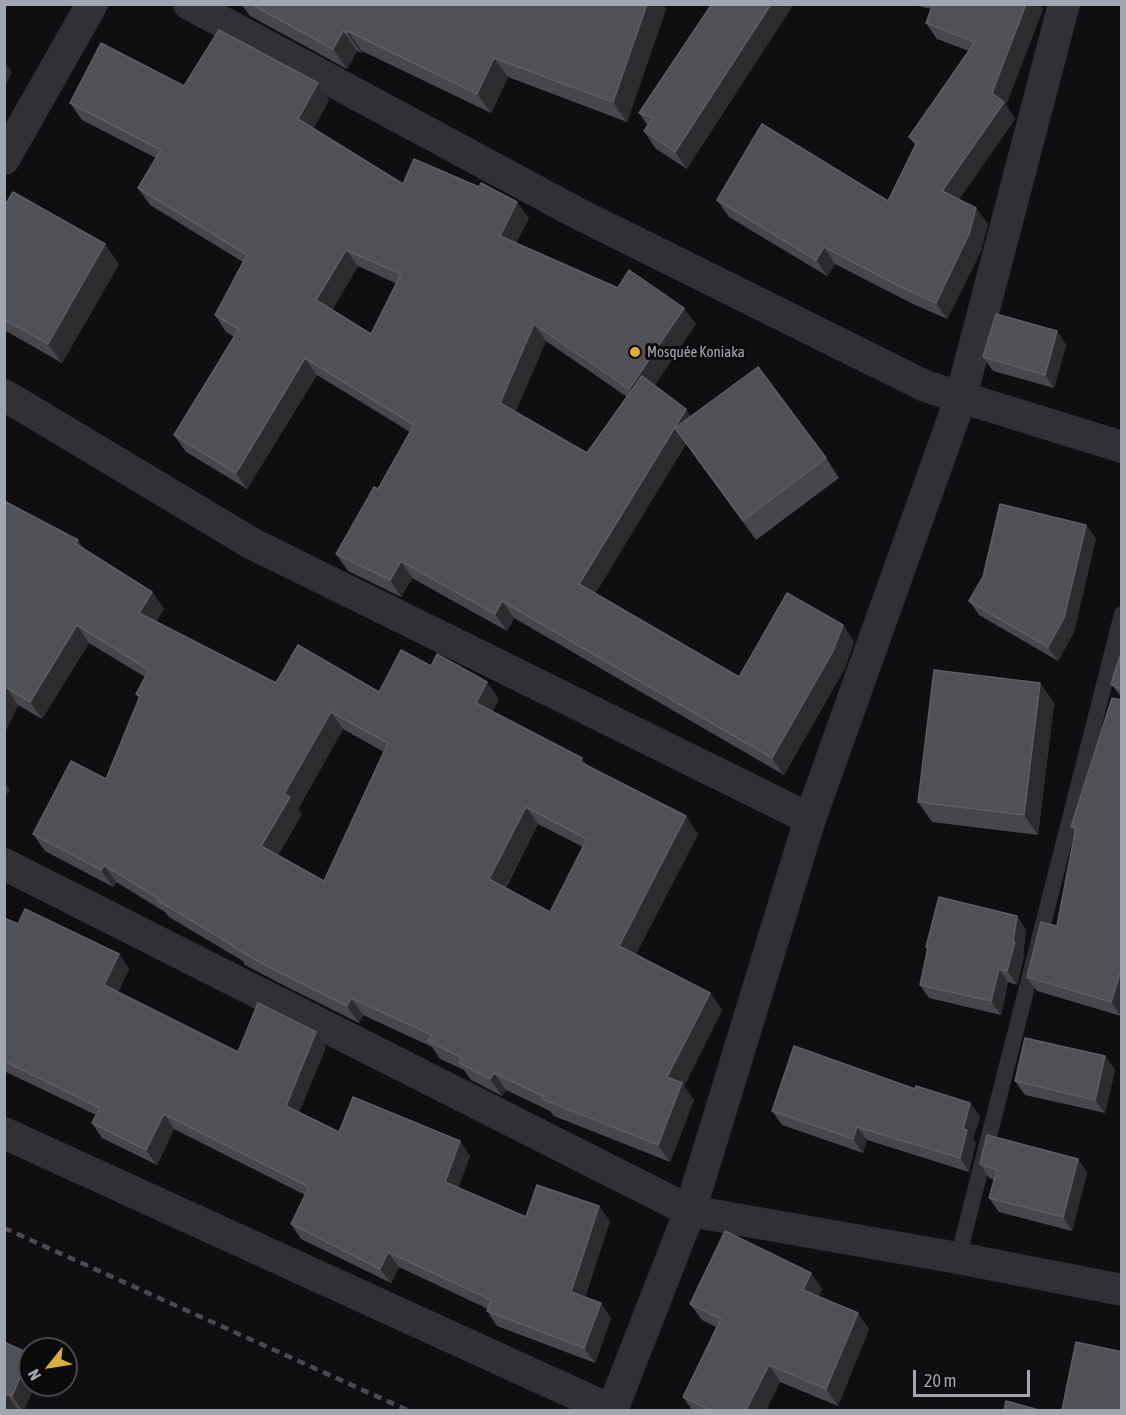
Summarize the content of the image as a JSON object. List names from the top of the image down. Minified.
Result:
{"places":["Mosquée Koniaka"],"scale_bar":"20 m","north":"bottom left"}
